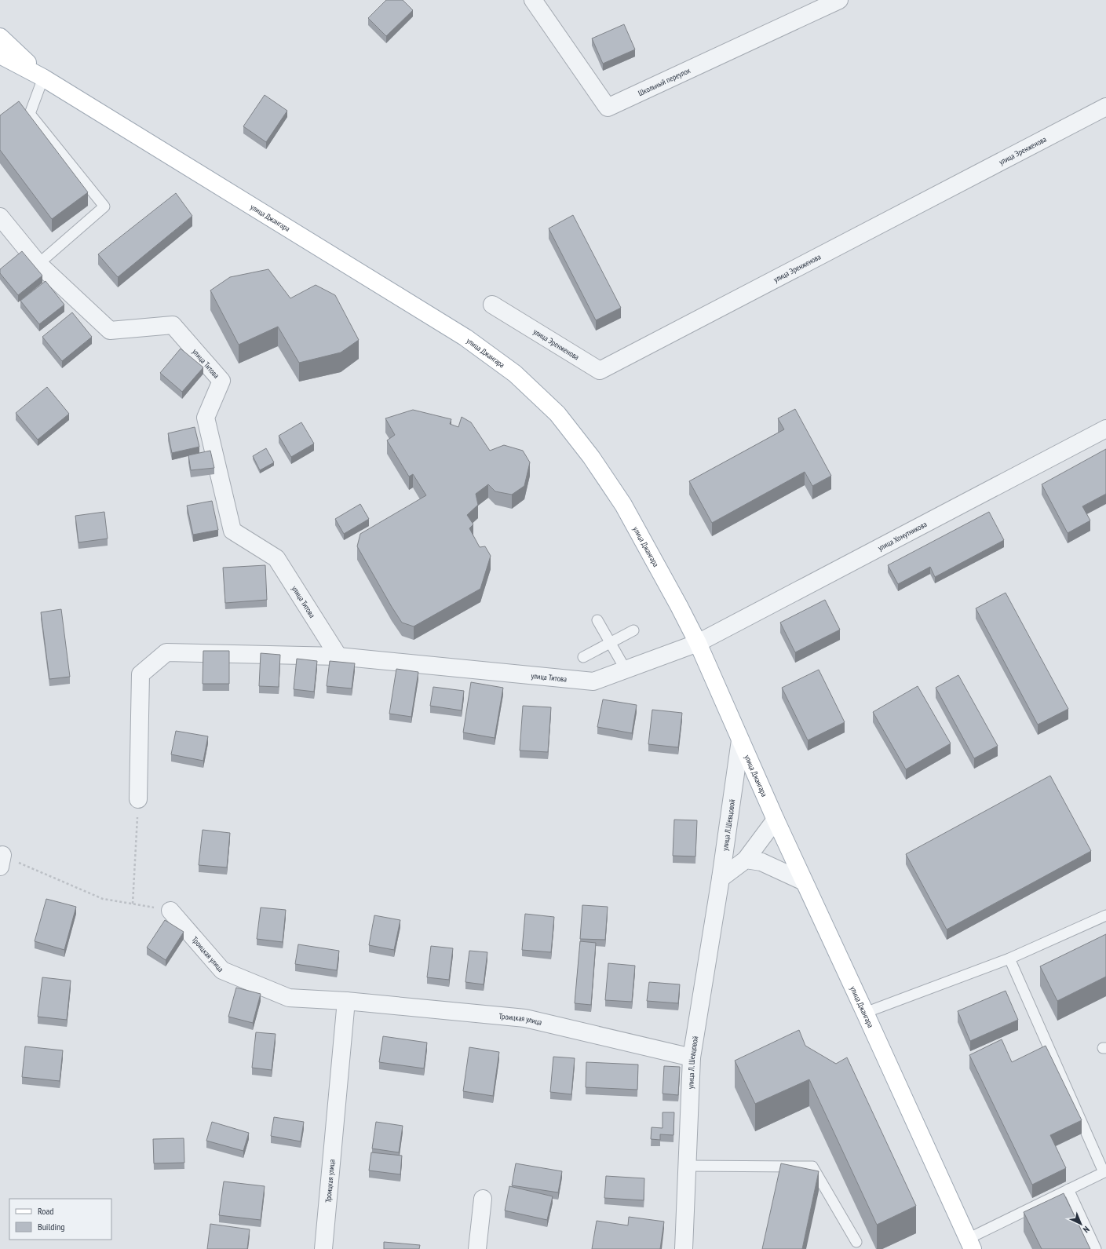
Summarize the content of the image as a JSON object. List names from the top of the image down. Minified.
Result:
{"streets":{"main road":["улица Джангара"],"street":["Школьный переулок","улица Эренженова","улица Титова","улица Хомутникова","улица Л.Шевцовой","Троицкая улица","улица Л. Шевцовой"]},"crossings":[["улица Джангара","улица Титова"],["улица Джангара","улица Хомутникова"],["улица Джангара","улица Л.Шевцовой"],["улица Титова","улица Хомутникова"],["улица Л.Шевцовой","улица Л. Шевцовой"],["Троицкая улица","улица Л. Шевцовой"]],"legend":["Road","Building"],"north":"bottom right"}
